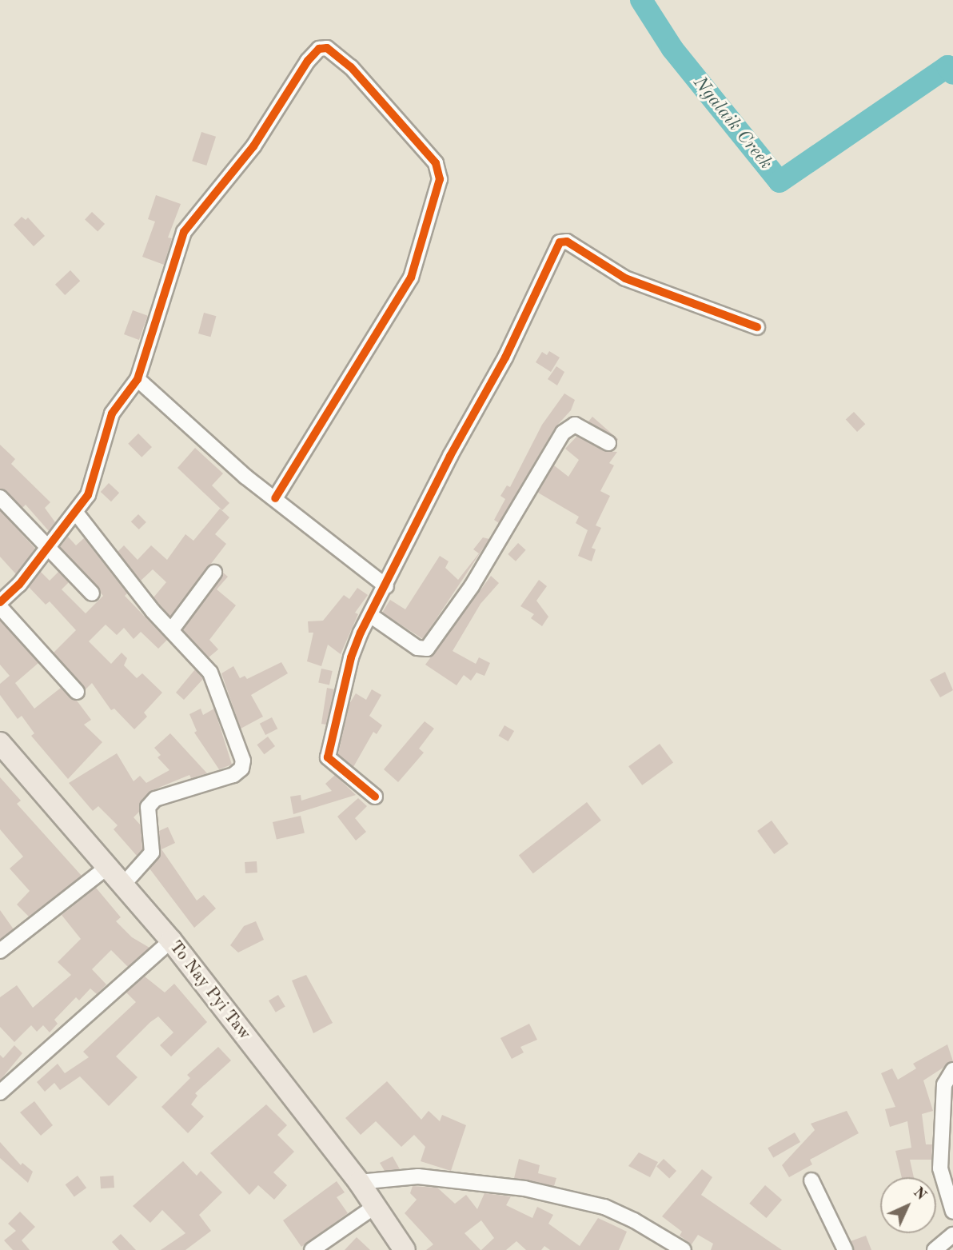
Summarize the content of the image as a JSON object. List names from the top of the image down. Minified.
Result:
{"streets":{"main road":["To Nay Pyi Taw"]},"water":["Ngalaik Creek"],"north":"top right"}
